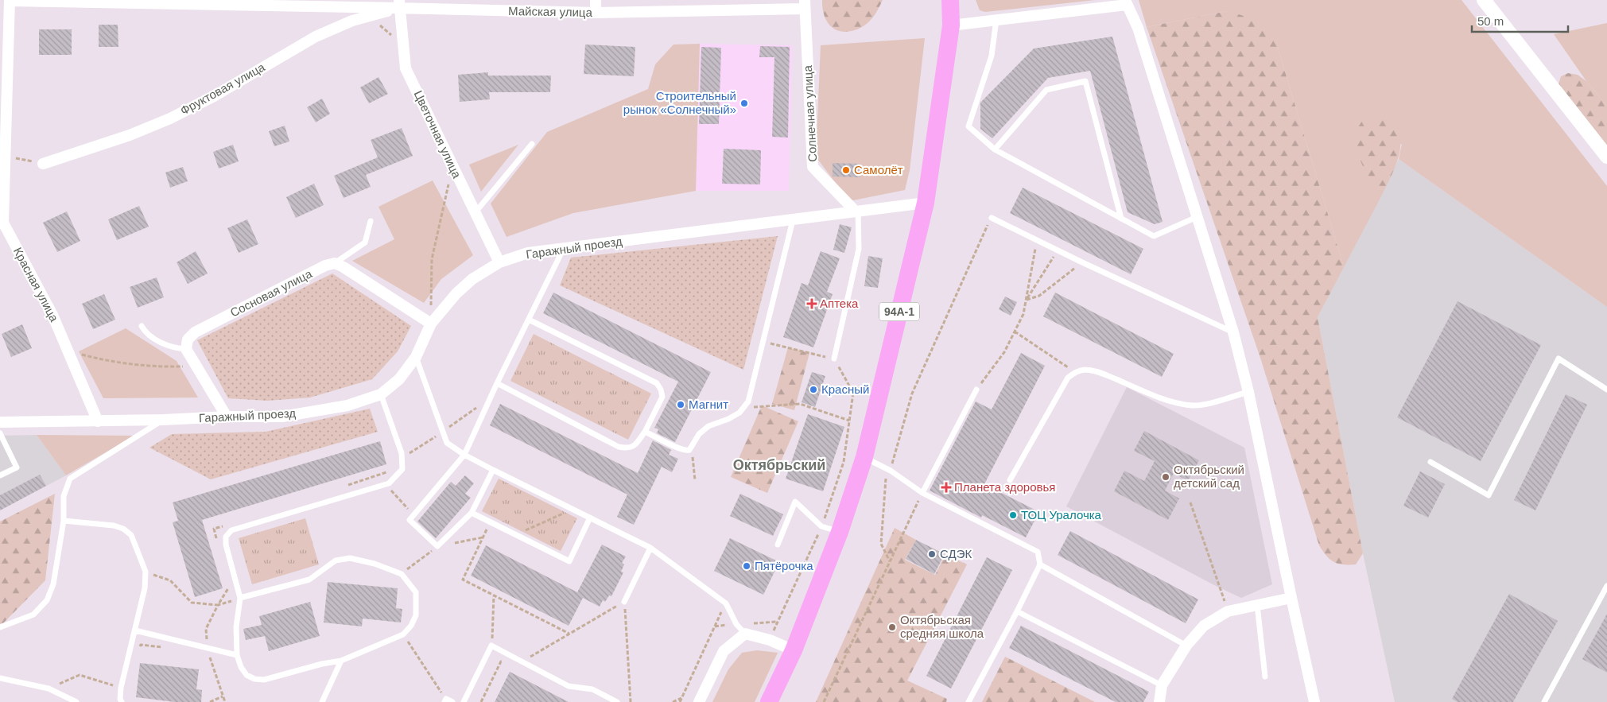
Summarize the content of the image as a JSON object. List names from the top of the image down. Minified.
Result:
{"streets":{"main road":["94А-1"],"street":["Майская улица","Фруктовая улица","Солнечная улица","Цветочная улица","Гаражный проезд","Красная улица","Сосновая улица"]},"crossings":[["Майская улица","Фруктовая улица"],["Майская улица","Солнечная улица"],["Майская улица","Цветочная улица"],["Майская улица","Красная улица"],["Фруктовая улица","Цветочная улица"],["Солнечная улица","Гаражный проезд"],["Цветочная улица","Гаражный проезд"],["Гаражный проезд","Красная улица"],["Гаражный проезд","94А-1"]],"districts":["Октябрьский"],"places":{"other":["Строительный рынок «Солнечный»","Самолёт","Красный","Магнит","Октябрьский детский сад","ТОЦ Уралочка","СДЭК","Пятёрочка","Октябрьская средняя школа"],"health":["Аптека","Планета здоровья"]},"scale_bar":"50 m"}
